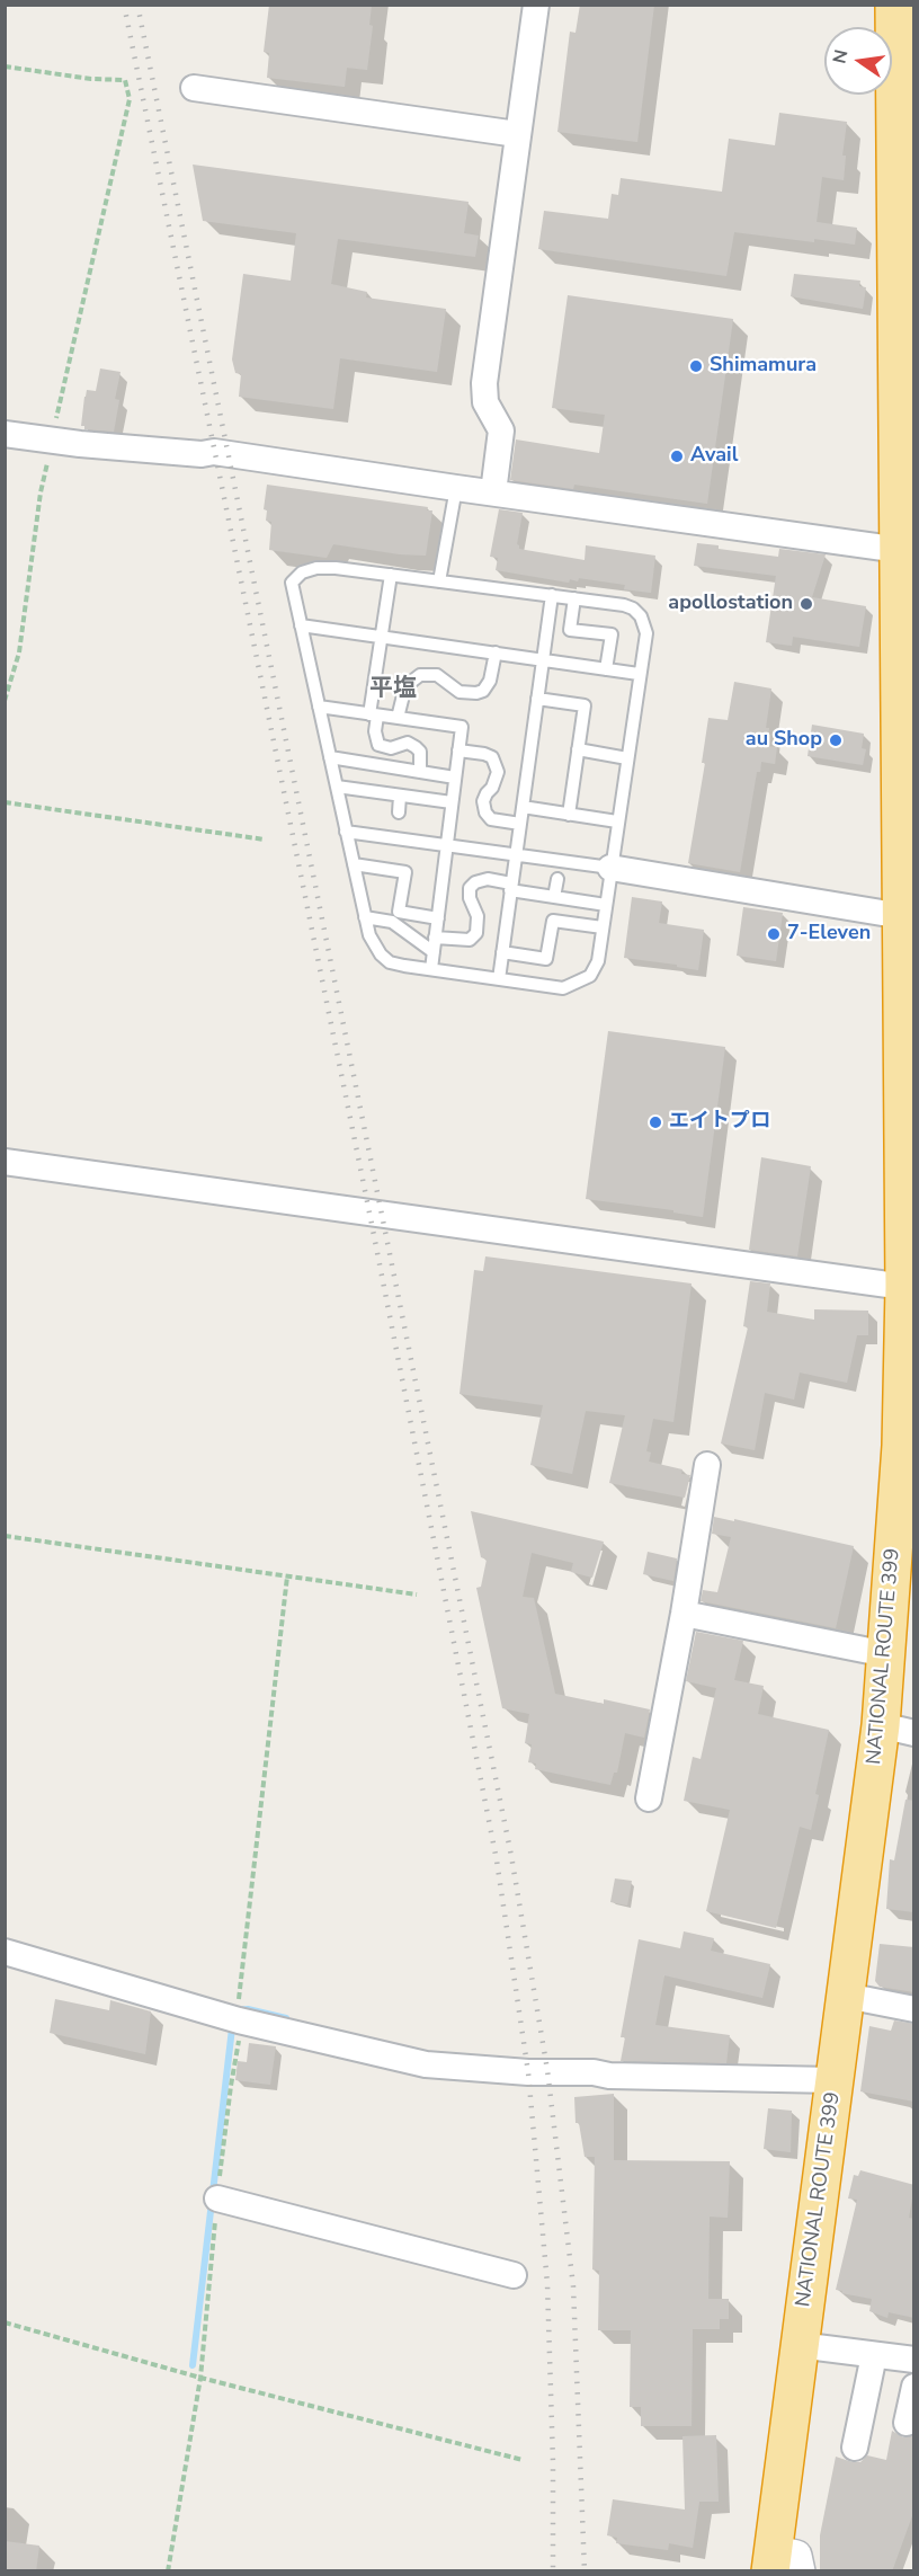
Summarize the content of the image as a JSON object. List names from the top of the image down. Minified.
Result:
{"streets":{"highway":["NATIONAL ROUTE 399"]},"districts":["平塩"],"places":["Shimamura","Avail","apollostation","au Shop","7-Eleven","エイトプロ"],"north":"left"}
